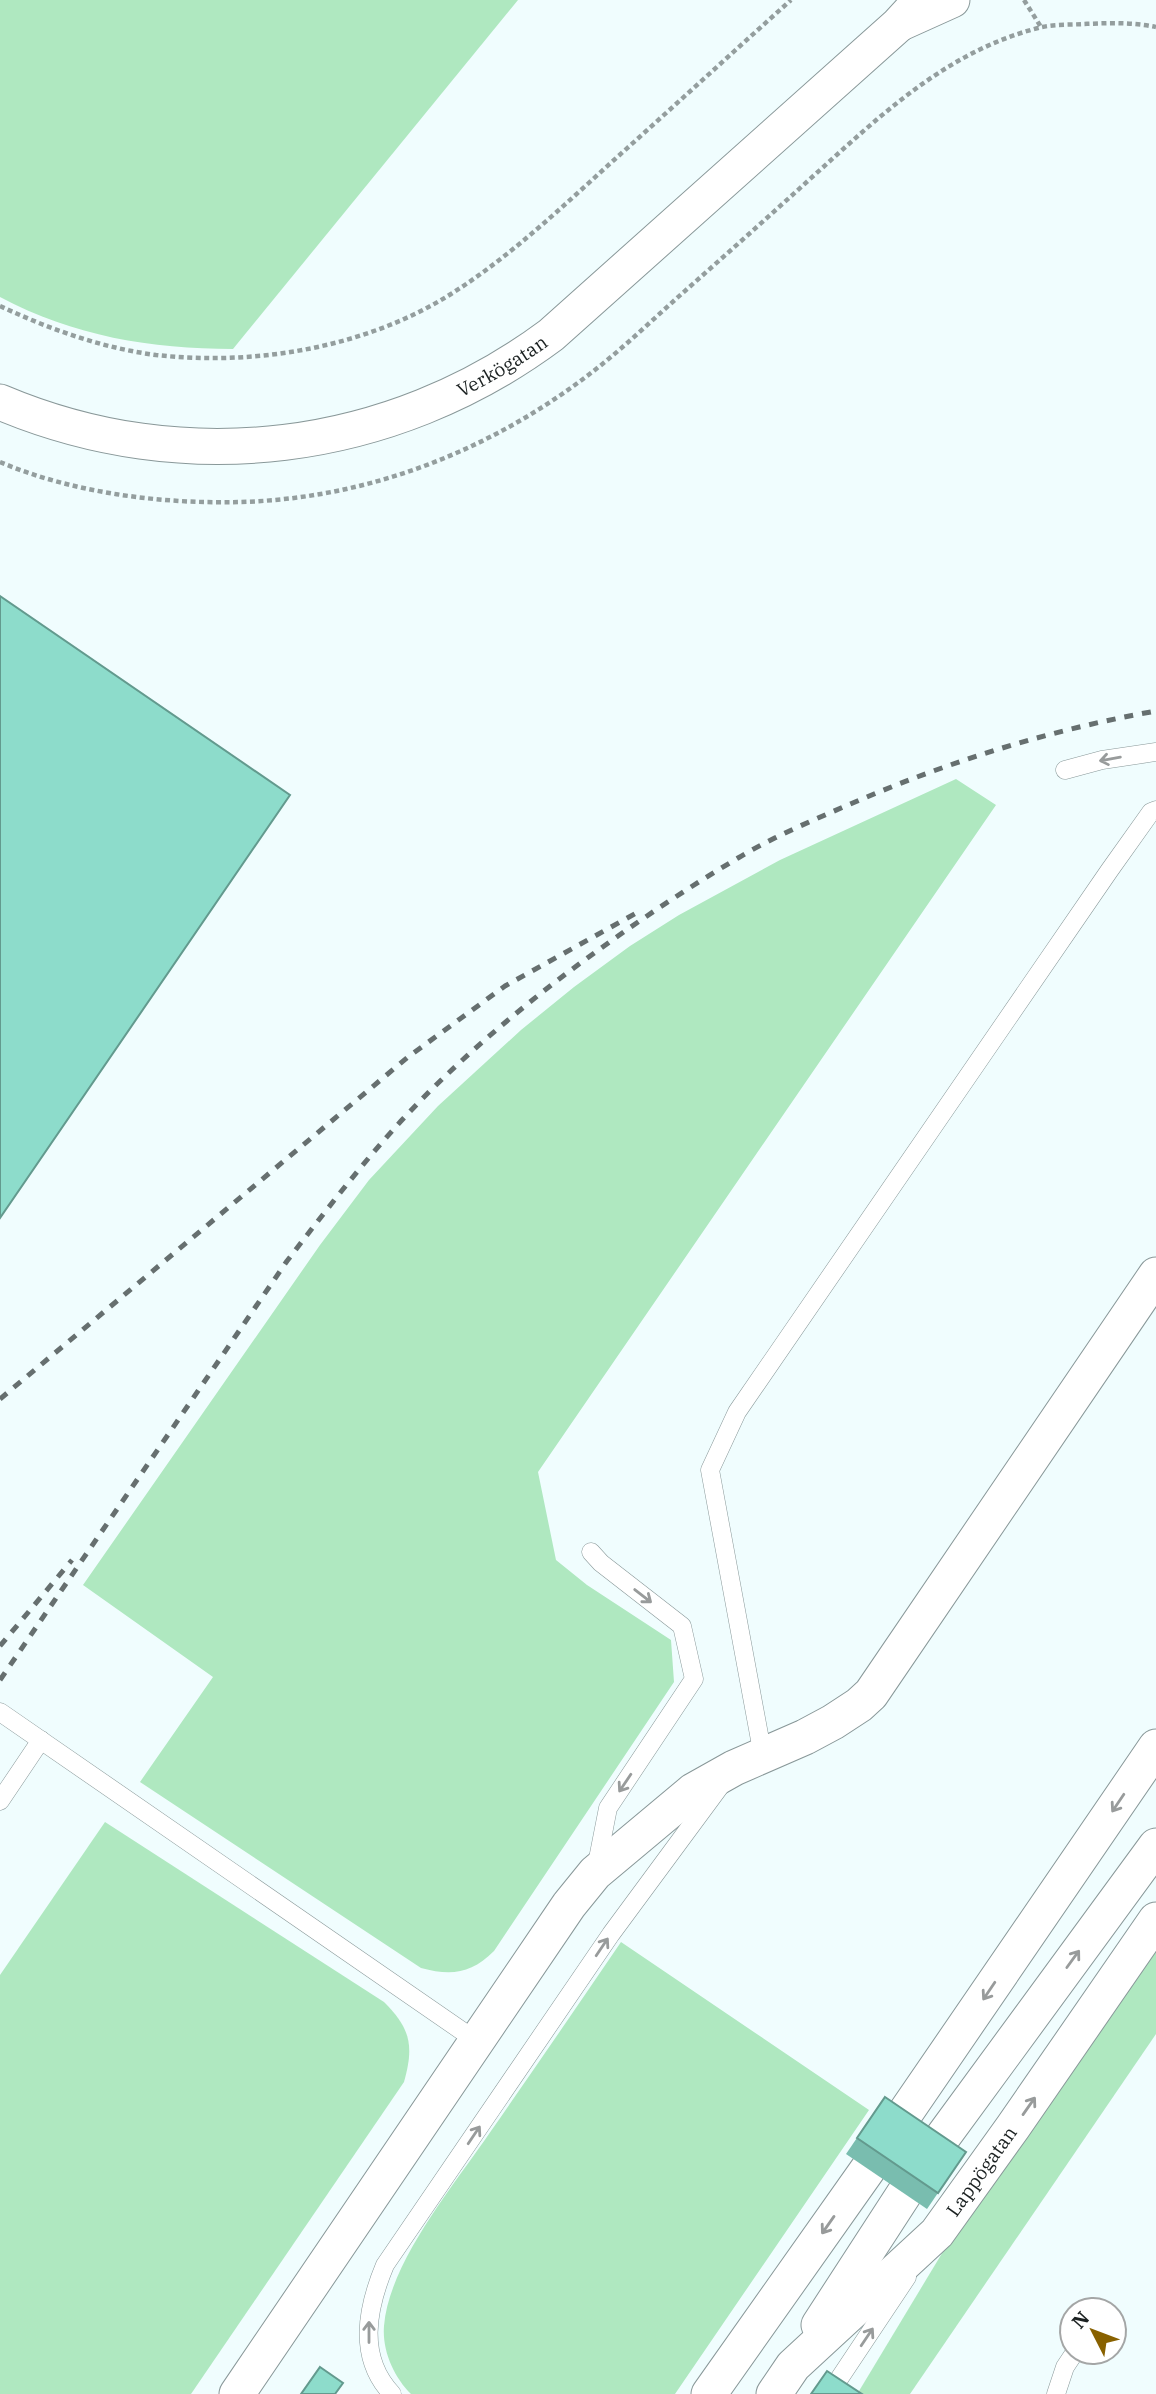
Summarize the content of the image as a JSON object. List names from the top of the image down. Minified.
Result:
{"streets":{"street":["Verkögatan","Lappögatan"]},"north":"top left"}
